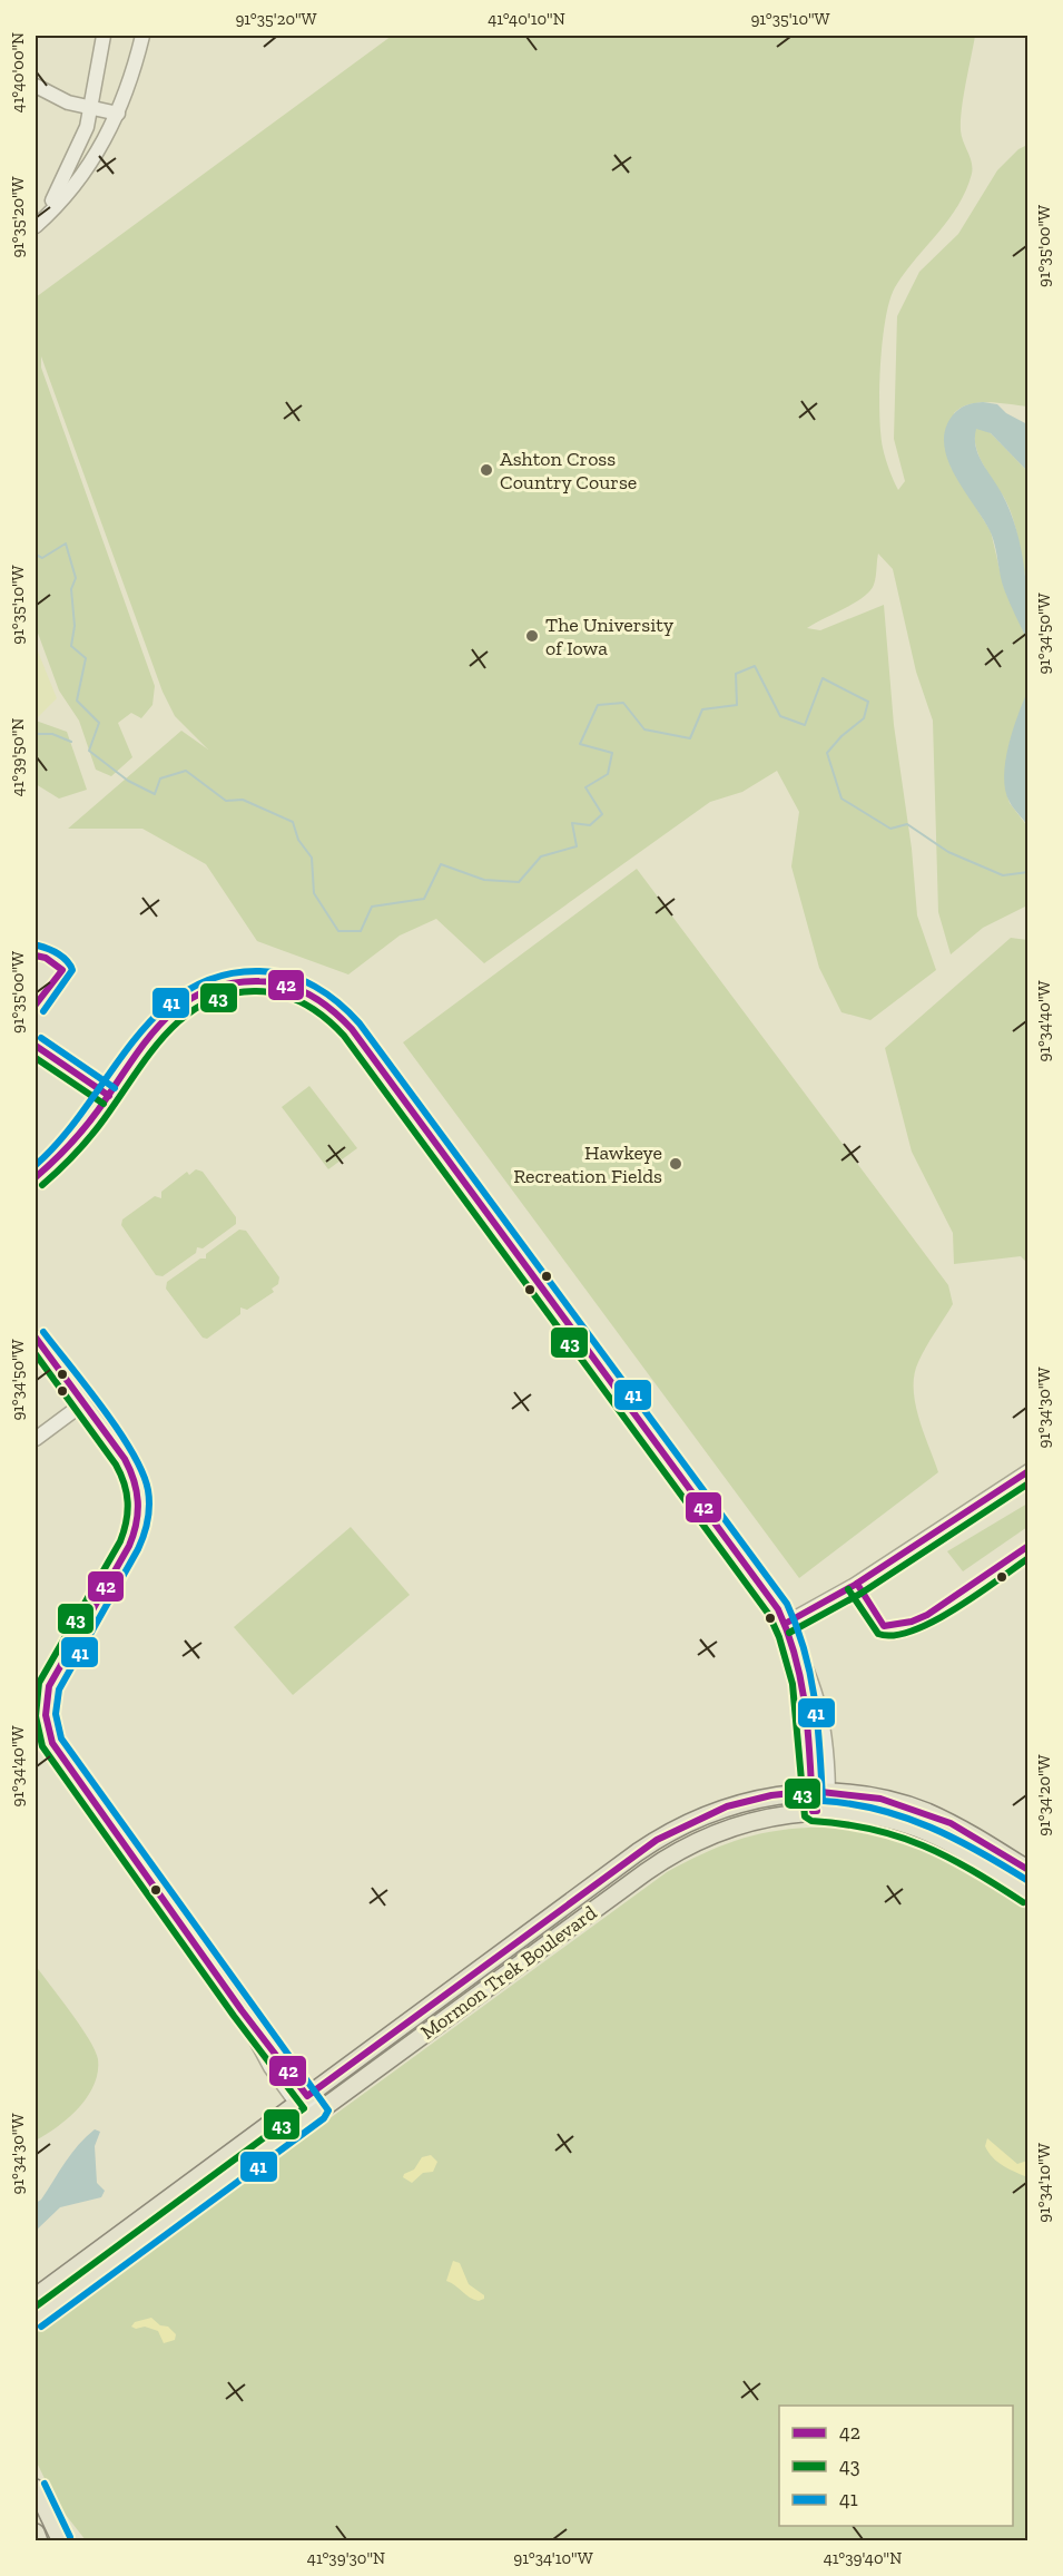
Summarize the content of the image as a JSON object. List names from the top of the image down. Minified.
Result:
{"streets":{"main road":["Mormon Trek Boulevard"]},"places":["Ashton Cross Country Course","The University of Iowa","Hawkeye Recreation Fields"],"lines":["transit line 41","transit line 42","transit line 43"],"legend":["42","43","41"],"coordinates":["91°35'20\"W","41°40'10\"N","91°35'10\"W","41°40'00\"N","91°35'00\"W","91°34'50\"W","41°39'50\"N","91°34'40\"W","91°34'30\"W","91°34'20\"W","91°34'10\"W","41°39'30\"N","41°39'40\"N"]}
